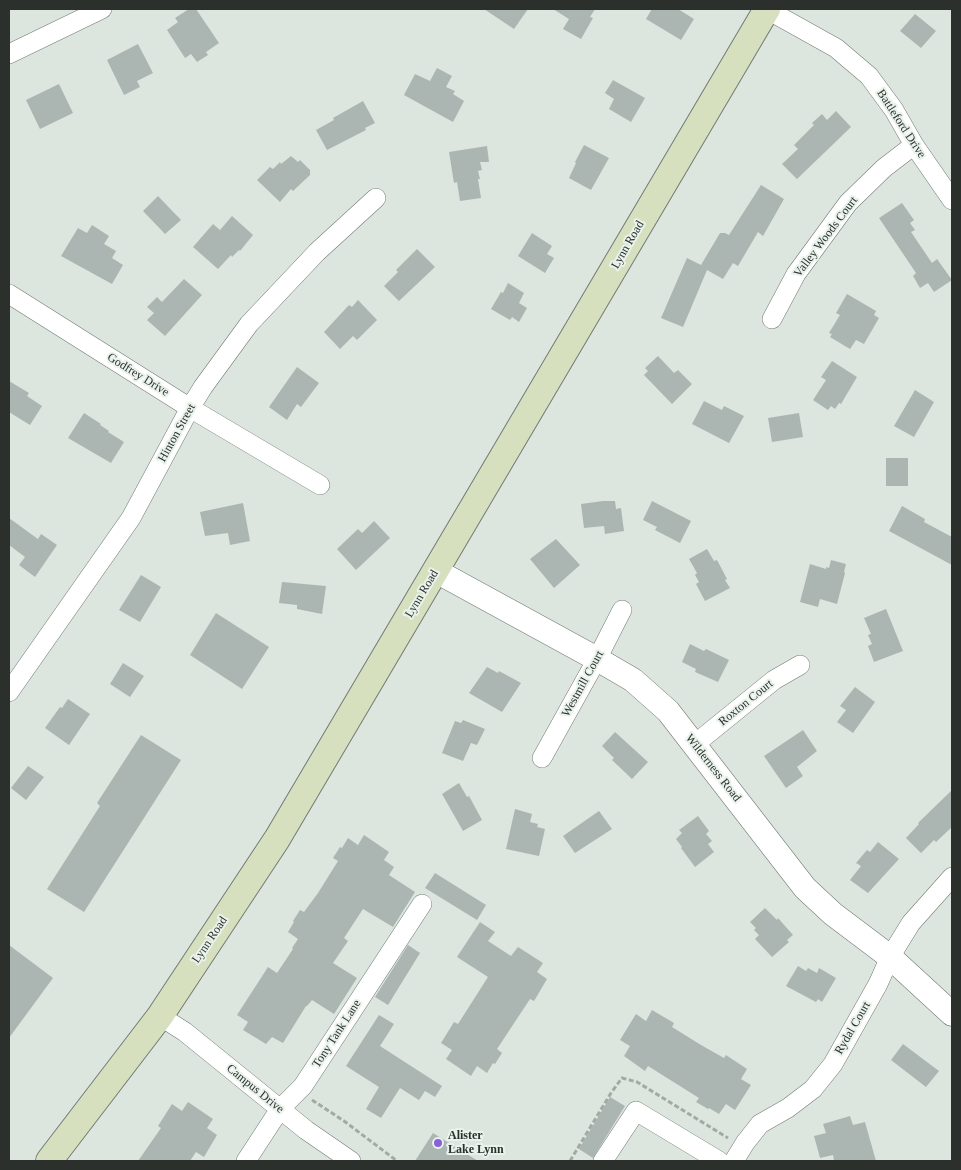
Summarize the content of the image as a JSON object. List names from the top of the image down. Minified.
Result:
{"streets":{"main road":["Lynn Road"],"street":["Battleford Drive","Valley Woods Court","Godfrey Drive","Hinton Street","Westmill Court","Roxton Court","Wilderness Road","Rydal Court","Tony Tank Lane","Campus Drive"]},"crossings":[["Battleford Drive","Valley Woods Court"],["Battleford Drive","Lynn Road"],["Lynn Road","Wilderness Road"],["Lynn Road","Campus Drive"],["Godfrey Drive","Hinton Street"],["Westmill Court","Wilderness Road"],["Roxton Court","Wilderness Road"],["Wilderness Road","Rydal Court"],["Tony Tank Lane","Campus Drive"]],"places":["Alister Lake Lynn"]}
